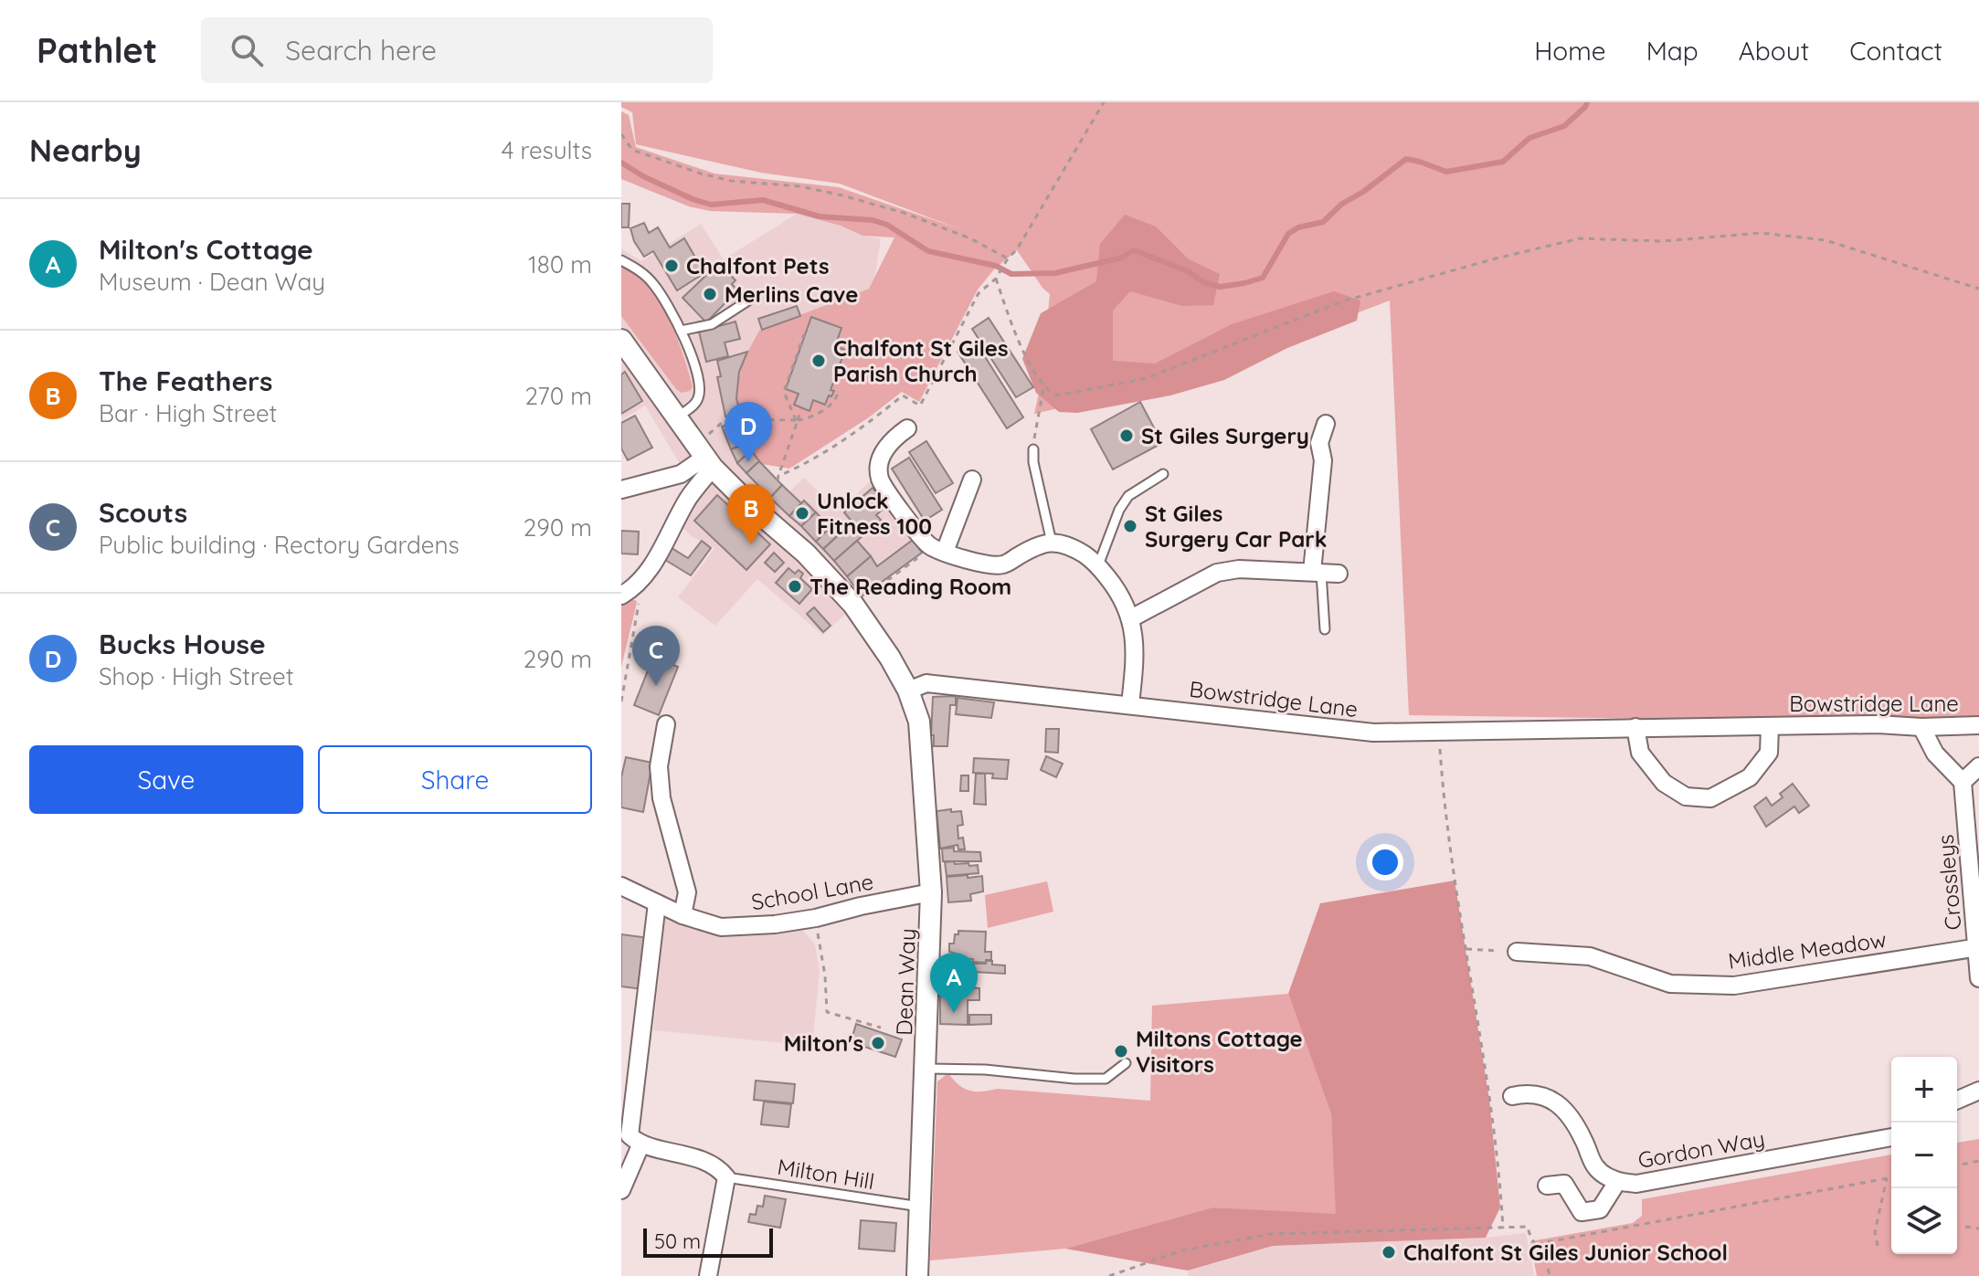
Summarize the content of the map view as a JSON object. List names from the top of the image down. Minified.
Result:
{"streets":{"street":["Bowstridge Lane","Crossleys","School Lane","Middle Meadow","Dean Way","Gordon Way"],"lane":["Milton Hill"]},"crossings":[["Bowstridge Lane","Dean Way"],["Crossleys","Middle Meadow"],["School Lane","Dean Way"],["Dean Way","Milton Hill"]],"places":["Chalfont Pets","Merlins Cave","Chalfont St Giles Parish Church","St Giles Surgery","Unlock Fitness 100","St Giles Surgery Car Park","The Reading Room","Milton's","Miltons Cottage Visitors","Chalfont St Giles Junior School"],"scale_bar":"50 m","page":{"header":"Pathlet","search":"Search here","nav":["Home","Map","About","Contact"],"heading":["Nearby","4 results"],"list":[{"mark":"A","name":"Milton's Cottage","note":"Museum · Dean Way","value":"180 m"},{"mark":"B","name":"The Feathers","note":"Bar · High Street","value":"270 m"},{"mark":"C","name":"Scouts","note":"Public building · Rectory Gardens","value":"290 m"},{"mark":"D","name":"Bucks House","note":"Shop · High Street","value":"290 m"}],"pins":["D","B","C","A"],"buttons":["Save","Share"],"map_buttons":["+","−"],"scale":"50 m"}}
